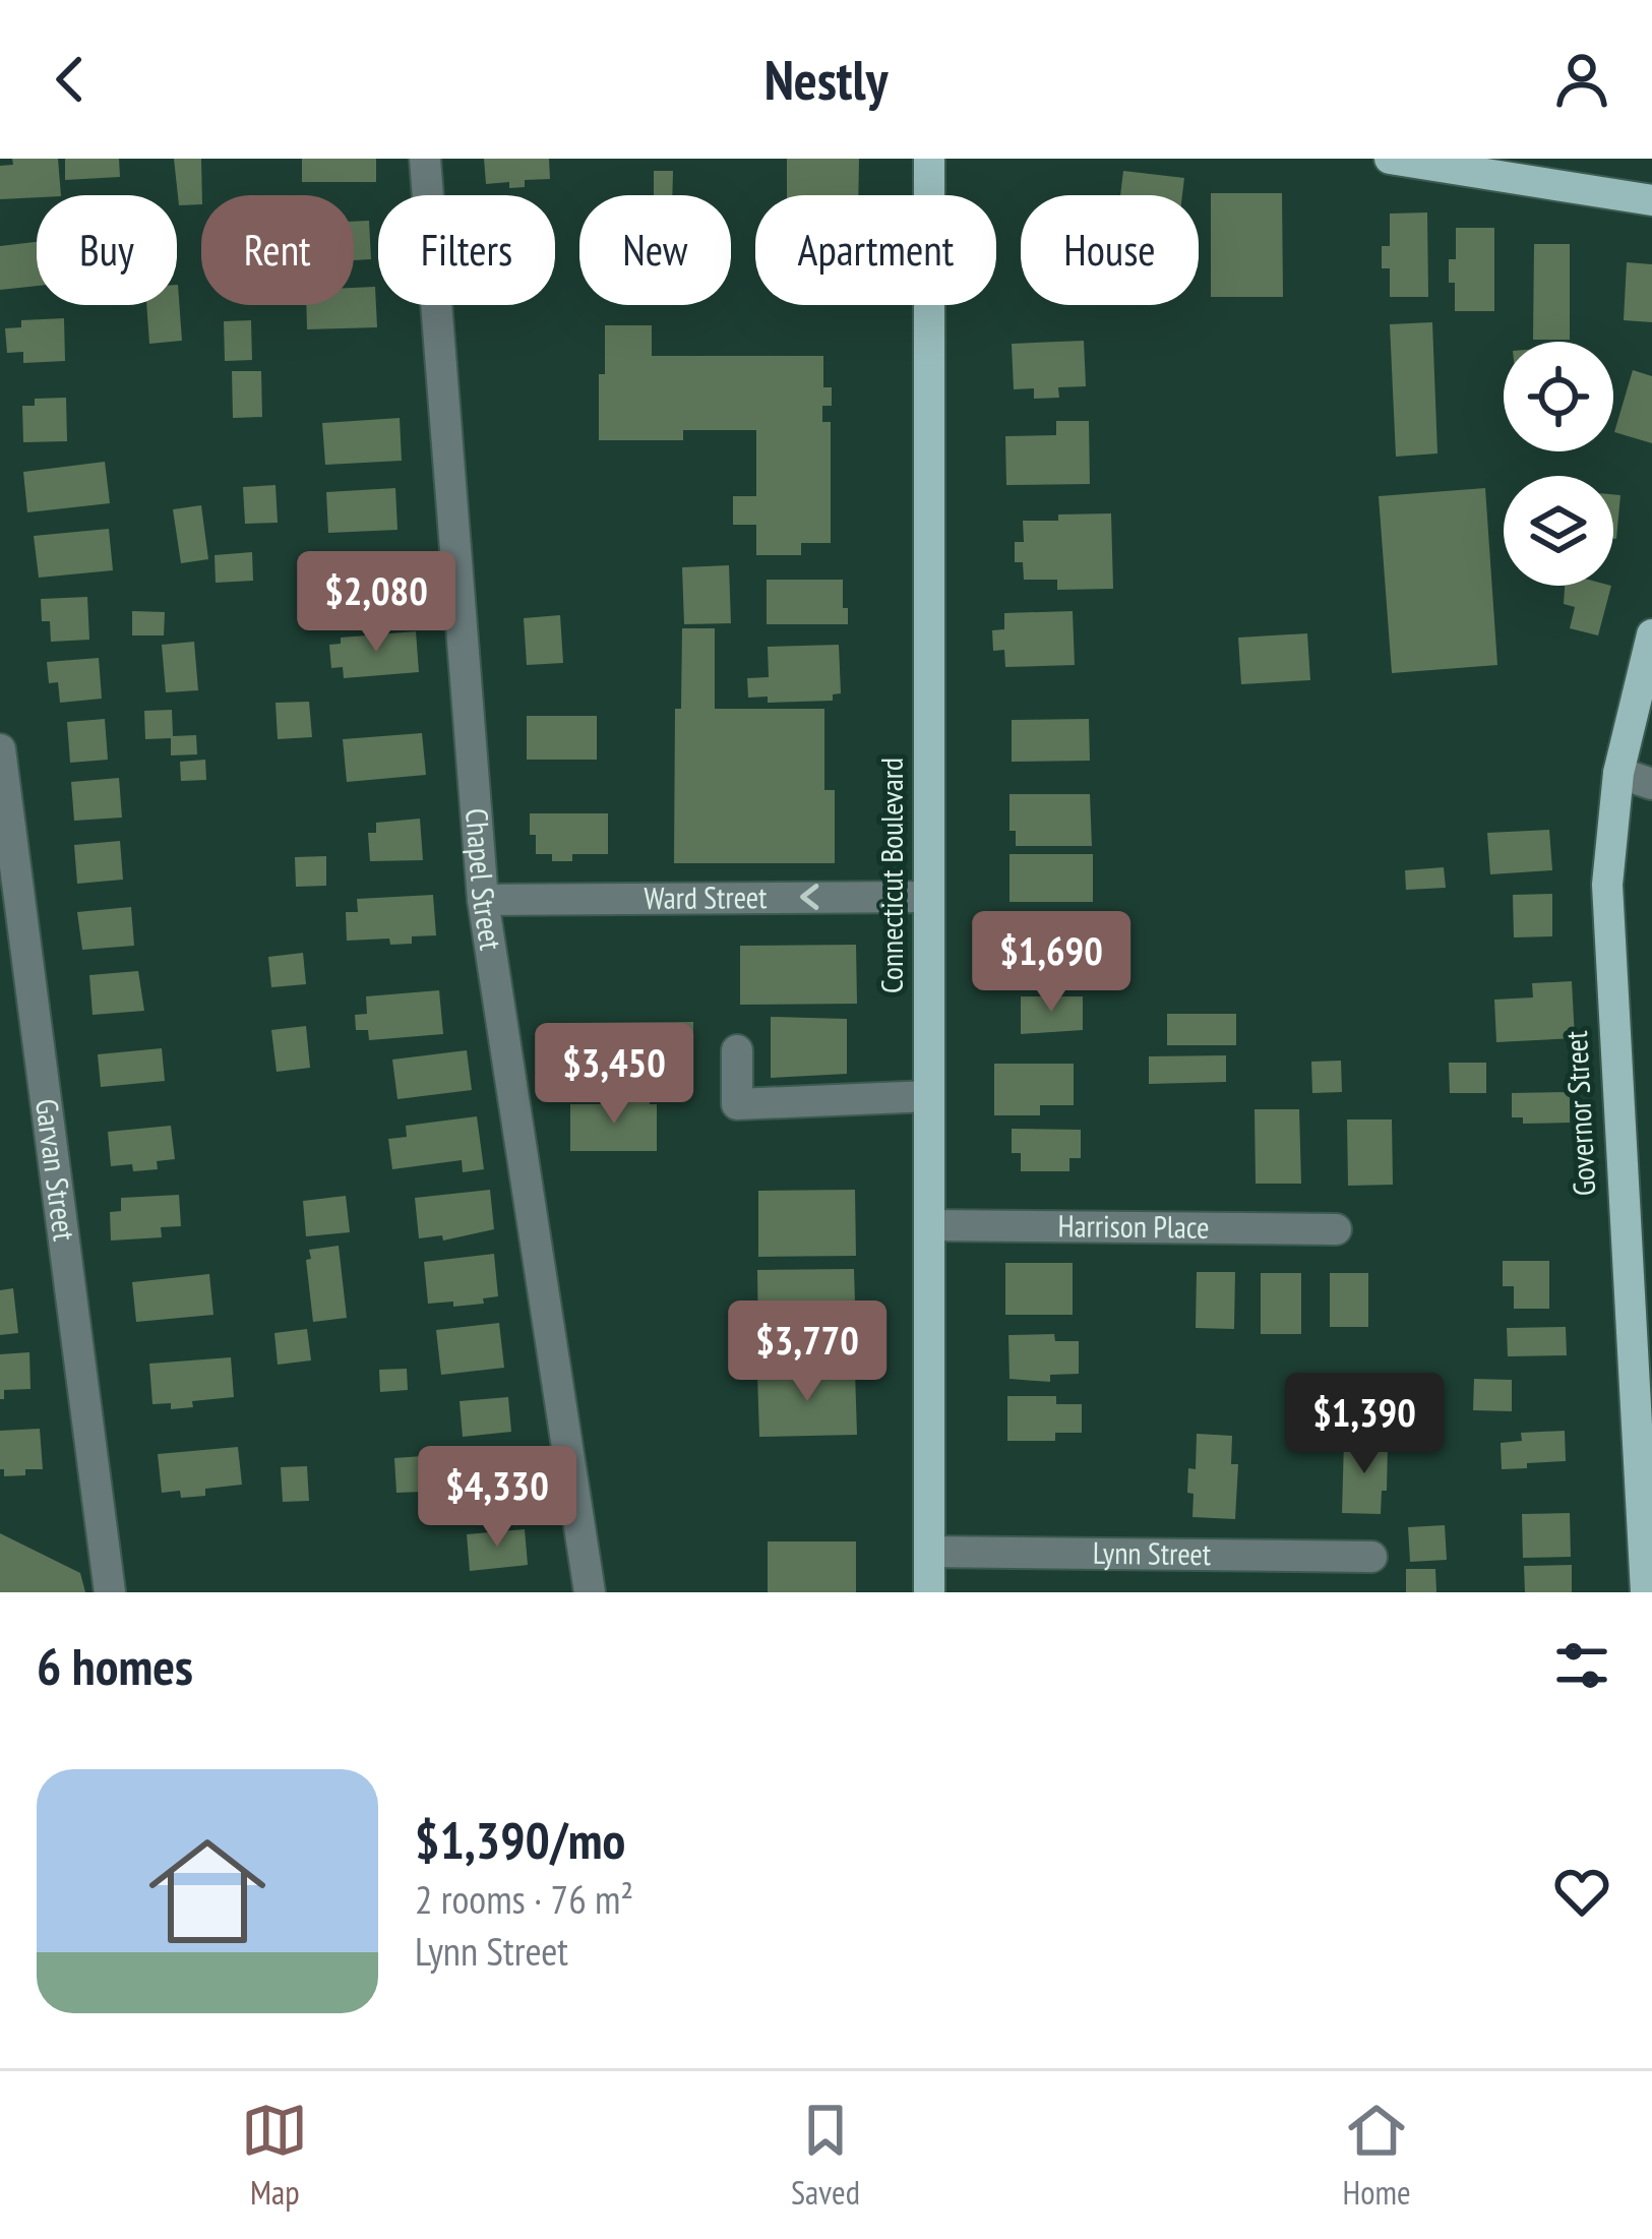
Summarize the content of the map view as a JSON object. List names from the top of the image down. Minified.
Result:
{"streets":{"main road":["Connecticut Boulevard","Governor Street"],"street":["Chapel Street","Ward Street","Garvan Street","Harrison Place","Lynn Street"]},"crossings":[["Connecticut Boulevard","Ward Street"],["Connecticut Boulevard","Harrison Place"],["Connecticut Boulevard","Lynn Street"],["Chapel Street","Ward Street"]],"one_way":["Ward Street"],"page":{"header":"Nestly","chip":["Buy","Rent","Filters","New","Apartment","House"],"price":["$2,080","$1,690","$3,450","$3,770","$1,390","$4,330"],"heading":"6 homes","list":[{"name":"$1,390/mo","note":"2 rooms · 76 m² · Lynn Street"}],"tabs":["Map","Saved","Home"]}}
